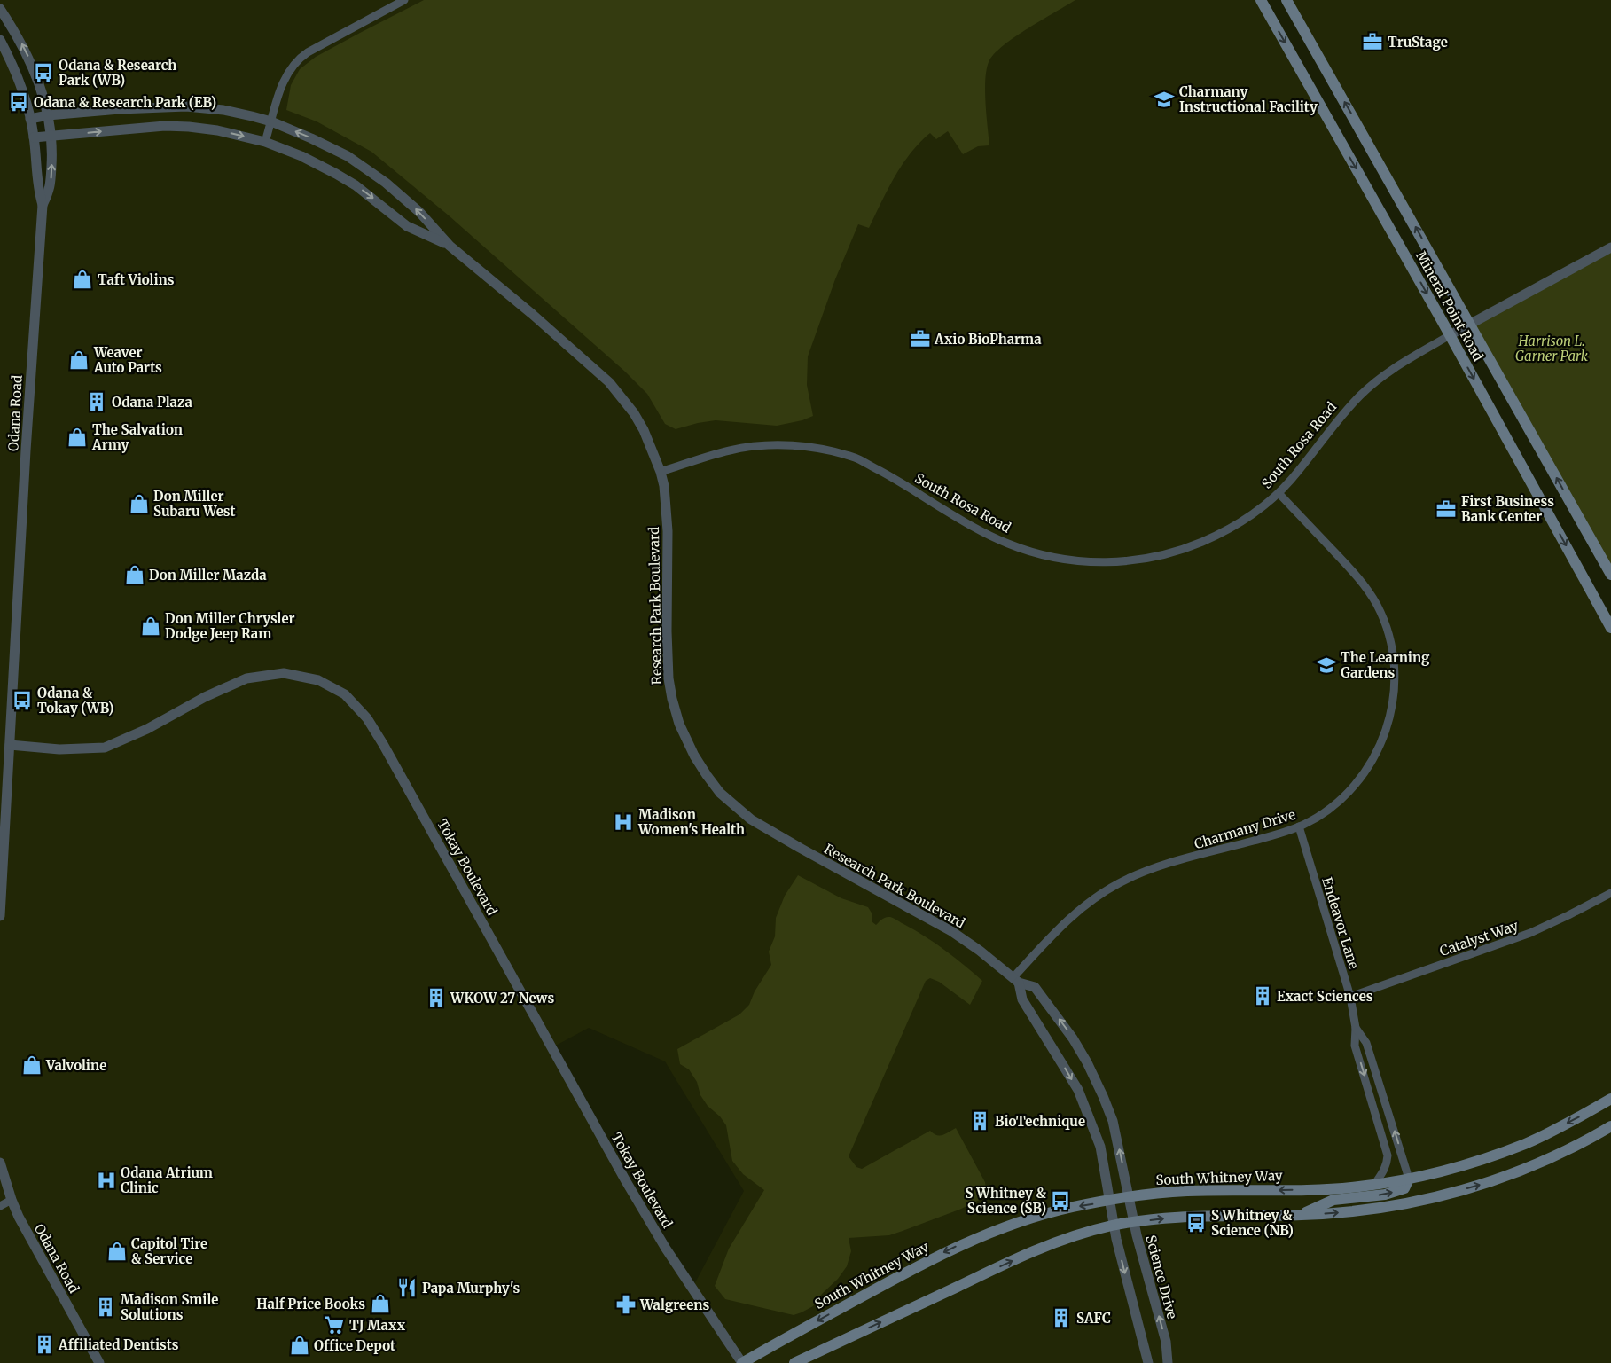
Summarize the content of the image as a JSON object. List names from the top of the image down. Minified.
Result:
{"streets":{"main road":["Mineral Point Road","South Whitney Way"],"street":["Odana Road","South Rosa Road","Research Park Boulevard","Charmany Drive","Tokay Boulevard","Endeavor Lane","Catalyst Way","Science Drive"]},"crossings":[["Mineral Point Road","South Rosa Road"],["Odana Road","Research Park Boulevard"],["Odana Road","Tokay Boulevard"],["South Rosa Road","Research Park Boulevard"],["South Rosa Road","Charmany Drive"],["Research Park Boulevard","Charmany Drive"],["Research Park Boulevard","South Whitney Way"],["Research Park Boulevard","Science Drive"],["Charmany Drive","Endeavor Lane"],["Tokay Boulevard","South Whitney Way"],["Endeavor Lane","Catalyst Way"],["Endeavor Lane","South Whitney Way"],["South Whitney Way","Science Drive"]],"parks":["Harrison L. Garner Park"],"places":{"office":["TruStage","Axio BioPharma","First Business Bank Center"],"bus stop":["Odana & Research Park (WB)","Odana & Research Park (EB)","Odana & Tokay (WB)","S Whitney & Science (SB)","S Whitney & Science (NB)"],"school or university":["Charmany Instructional Facility","The Learning Gardens"],"shop":["Taft Violins","Weaver Auto Parts","The Salvation Army","Don Miller Subaru West","Don Miller Mazda","Don Miller Chrysler Dodge Jeep Ram","Valvoline","Capitol Tire & Service","Half Price Books","Office Depot"],"building":["Odana Plaza","Exact Sciences","WKOW 27 News","BioTechnique","Madison Smile Solutions","SAFC","Affiliated Dentists"],"hospital":["Madison Women's Health","Odana Atrium Clinic"],"restaurant":["Papa Murphy's"],"pharmacy":["Walgreens"],"supermarket":["TJ Maxx"]}}
